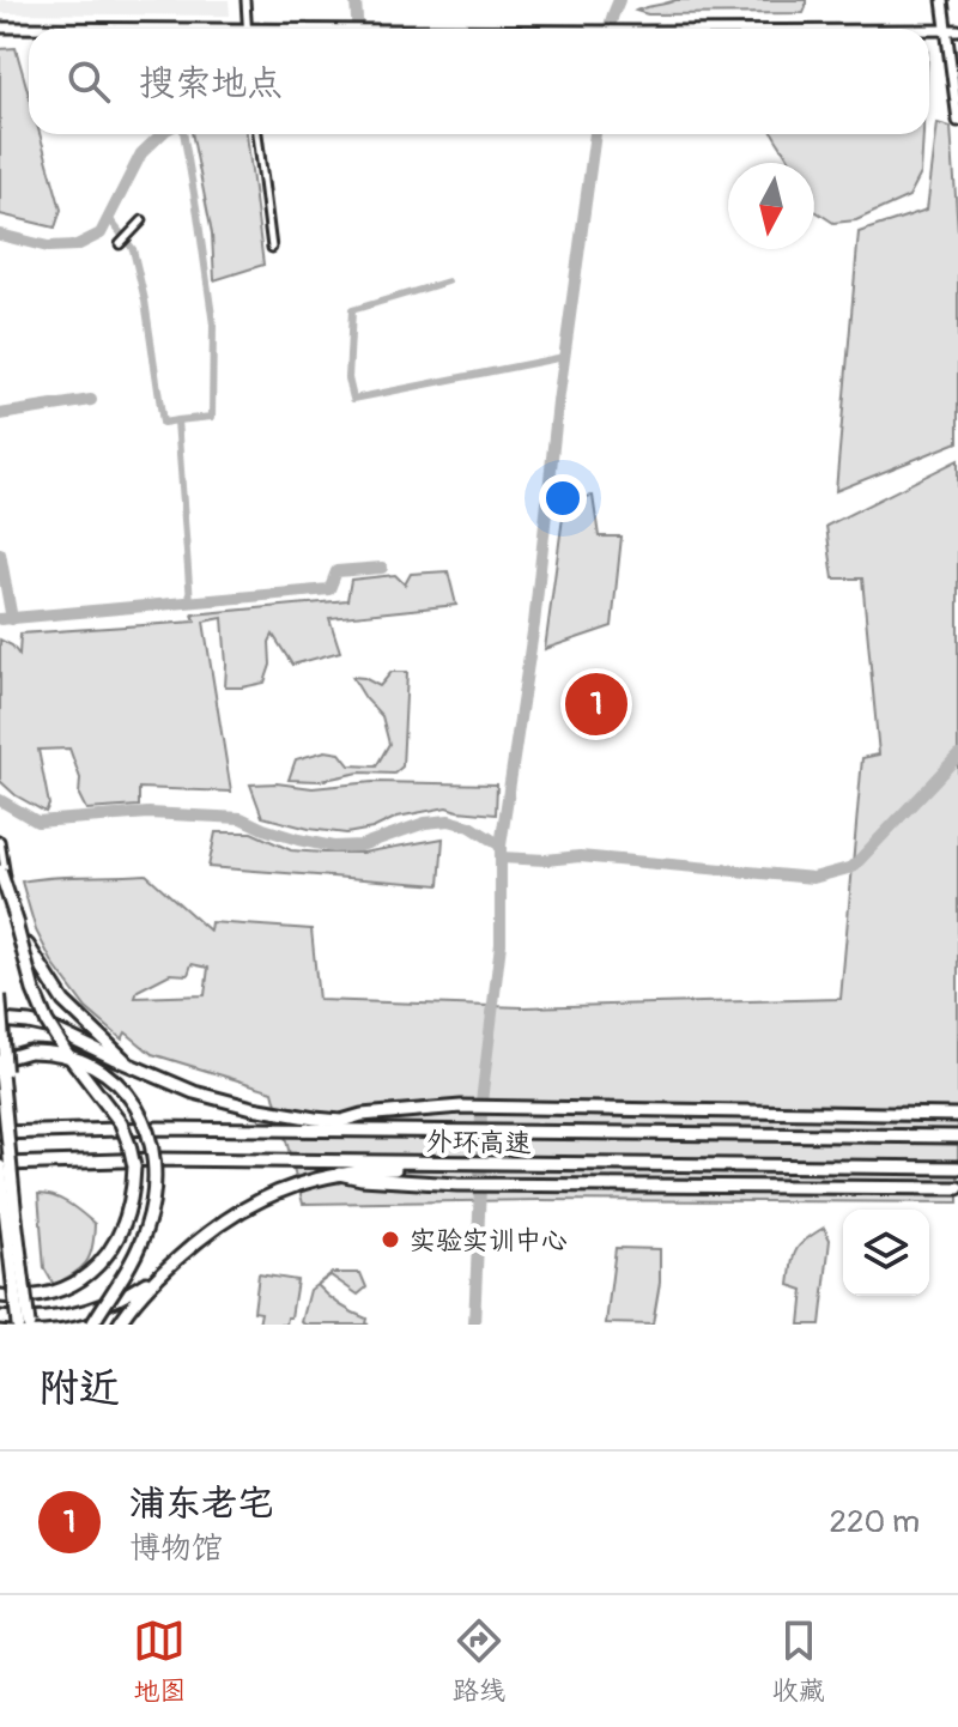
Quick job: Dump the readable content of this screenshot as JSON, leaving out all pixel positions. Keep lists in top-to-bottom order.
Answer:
{
  "streets": {
    "highway": ["外环高速"]
  },
  "places": ["实验实训中心"],
  "north": "bottom",
  "page": {
    "search": "搜索地点",
    "pins": "1",
    "heading": "附近",
    "list": [
      {
        "mark": "1",
        "name": "浦东老宅",
        "note": "博物馆",
        "value": "220 m"
      }
    ],
    "nav": ["地图", "路线", "收藏"]
  }
}
